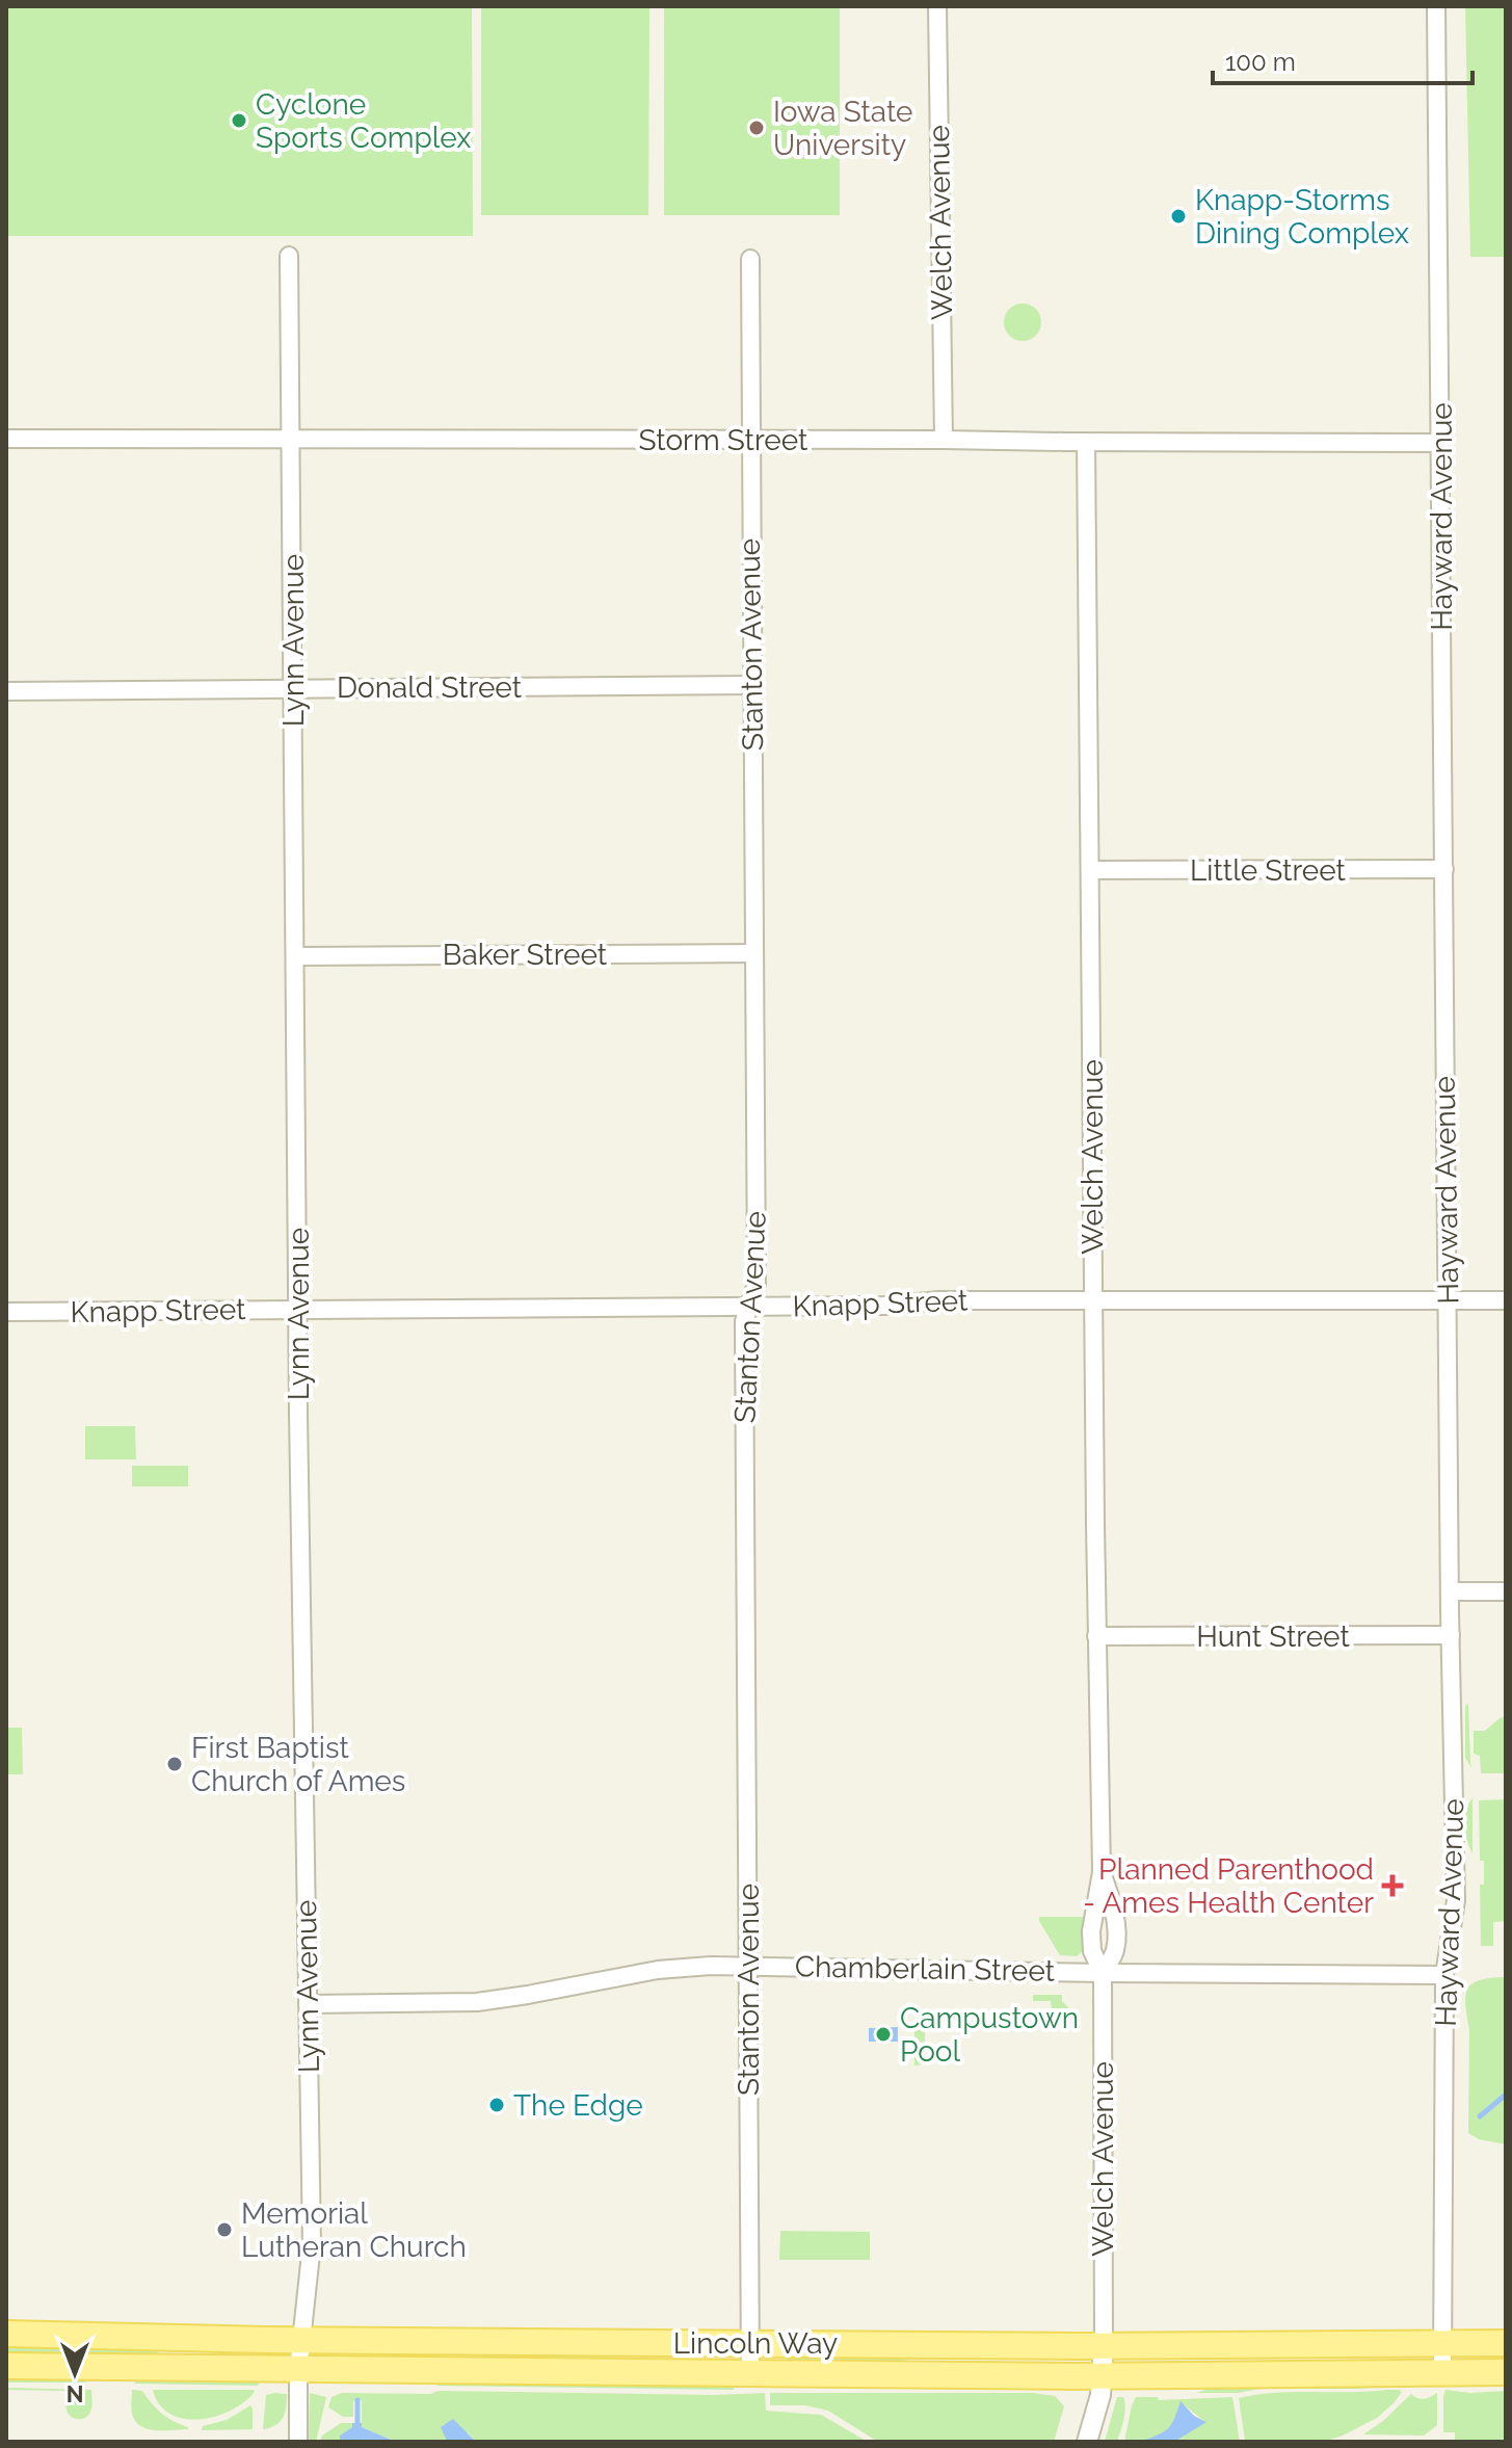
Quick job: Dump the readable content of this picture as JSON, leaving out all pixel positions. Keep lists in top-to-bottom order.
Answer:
{
  "streets": {
    "main road": ["Lincoln Way"],
    "street": [
      "Welch Avenue",
      "Storm Street",
      "Hayward Avenue",
      "Lynn Avenue",
      "Stanton Avenue",
      "Donald Street",
      "Little Street",
      "Baker Street",
      "Knapp Street",
      "Hunt Street",
      "Chamberlain Street"
    ]
  },
  "crossings": [
    ["Welch Avenue", "Storm Street"],
    ["Welch Avenue", "Little Street"],
    ["Welch Avenue", "Knapp Street"],
    ["Welch Avenue", "Hunt Street"],
    ["Welch Avenue", "Chamberlain Street"],
    ["Welch Avenue", "Lincoln Way"],
    ["Storm Street", "Hayward Avenue"],
    ["Storm Street", "Lynn Avenue"],
    ["Storm Street", "Stanton Avenue"],
    ["Hayward Avenue", "Little Street"],
    ["Hayward Avenue", "Knapp Street"],
    ["Hayward Avenue", "Hunt Street"],
    ["Hayward Avenue", "Chamberlain Street"],
    ["Hayward Avenue", "Lincoln Way"],
    ["Lynn Avenue", "Donald Street"],
    ["Lynn Avenue", "Baker Street"],
    ["Lynn Avenue", "Knapp Street"],
    ["Lynn Avenue", "Chamberlain Street"],
    ["Lynn Avenue", "Lincoln Way"],
    ["Stanton Avenue", "Donald Street"],
    ["Stanton Avenue", "Baker Street"],
    ["Stanton Avenue", "Knapp Street"],
    ["Stanton Avenue", "Chamberlain Street"],
    ["Stanton Avenue", "Lincoln Way"]
  ],
  "places": {
    "other": [
      "Cyclone Sports Complex",
      "Iowa State University",
      "Knapp-Storms Dining Complex",
      "First Baptist Church of Ames",
      "Campustown Pool",
      "The Edge",
      "Memorial Lutheran Church"
    ],
    "health": ["Planned Parenthood - Ames Health Center"]
  },
  "scale_bar": "100 m",
  "north": "bottom"
}
